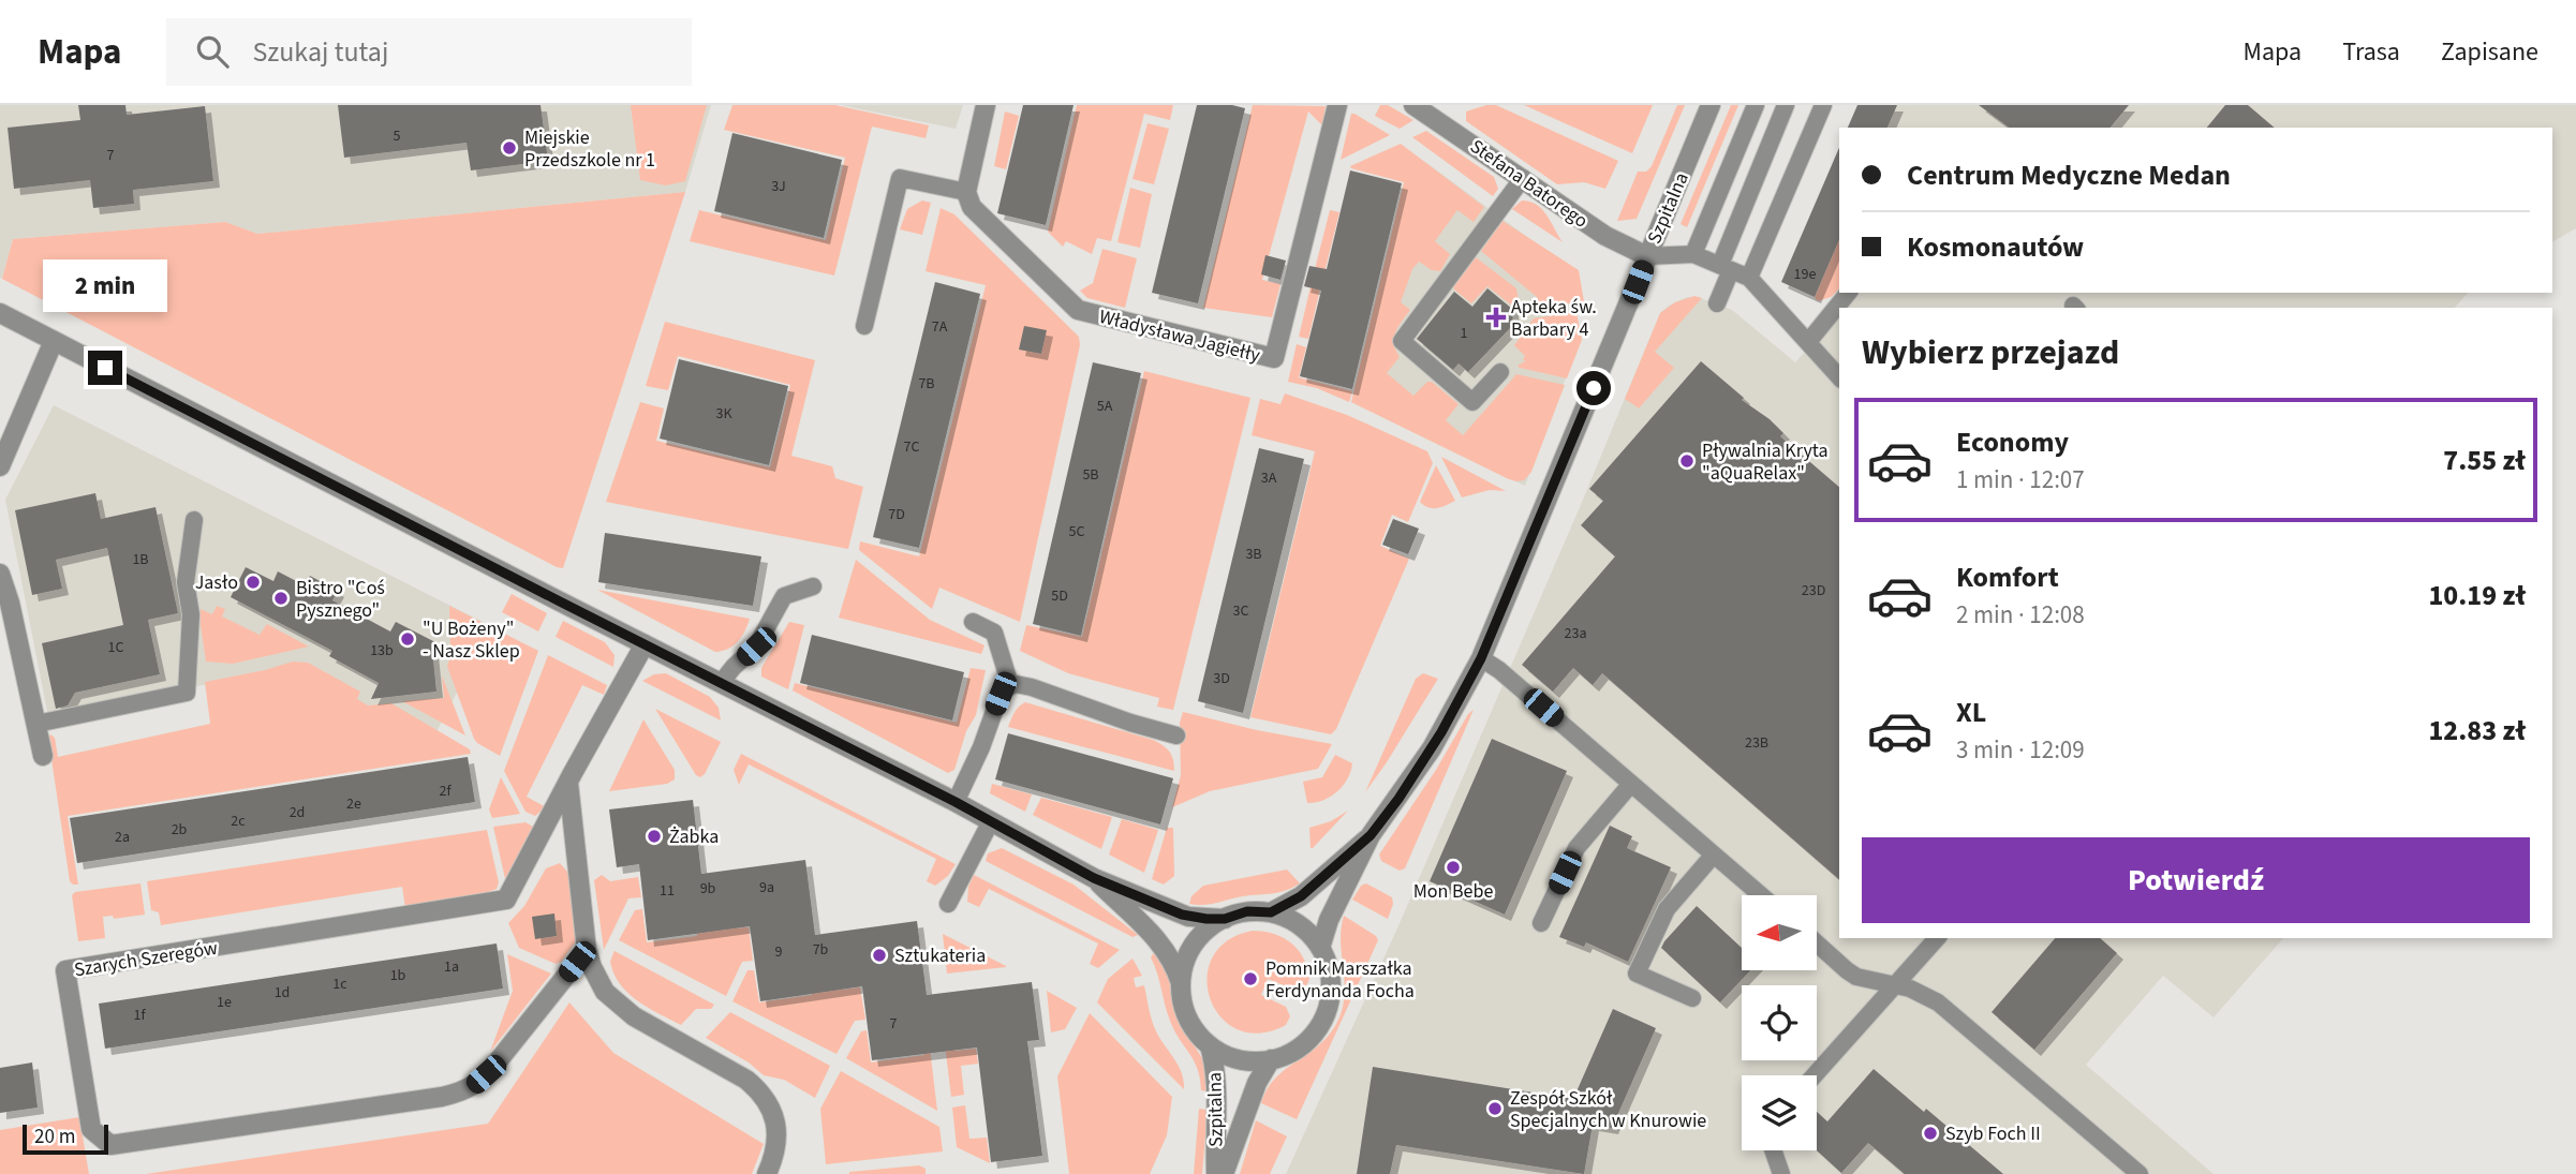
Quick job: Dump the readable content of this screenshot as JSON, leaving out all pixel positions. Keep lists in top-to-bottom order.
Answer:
{
  "streets": {
    "street": [
      "Stefana Batorego",
      "Szpitalna",
      "Władysława Jagiełły",
      "Szarych Szeregów"
    ]
  },
  "crossings": [
    ["Stefana Batorego", "Szpitalna"]
  ],
  "places": {
    "other": [
      "Miejskie Przedszkole nr 1",
      "Pływalnia Kryta \"aQuaRelax\"",
      "Jasło",
      "Bistro \"Coś Pysznego\"",
      "\"U Bożeny\" - Nasz Sklep",
      "Żabka",
      "Mon Bebe",
      "Sztukateria",
      "Pomnik Marszałka Ferdynanda Focha",
      "Zespół Szkół Specjalnych w Knurowie",
      "Szyb Foch II"
    ],
    "health": ["Apteka św. Barbary 4"]
  },
  "house_numbers": [
    "5",
    "7",
    "3J",
    "19e",
    "7A",
    "1",
    "7B",
    "5A",
    "3K",
    "7C",
    "5B",
    "3A",
    "7D",
    "5C",
    "3B",
    "1B",
    "23D",
    "5D",
    "3C",
    "23a",
    "1C",
    "13b",
    "3D",
    "23B",
    "2f",
    "2e",
    "2d",
    "2c",
    "2b",
    "2a",
    "9a",
    "9b",
    "11",
    "7b",
    "9",
    "1a",
    "1b",
    "1c",
    "1d",
    "1e",
    "1f",
    "7"
  ],
  "scale_bar": "20 m",
  "north": "left",
  "page": {
    "header": "Mapa",
    "search": "Szukaj tutaj",
    "nav": ["Mapa", "Trasa", "Zapisane"],
    "banner": ["Centrum Medyczne Medan", "Kosmonautów"],
    "bubble": "2 min",
    "heading": "Wybierz przejazd",
    "list": [
      {
        "name": "Economy",
        "note": "1 min · 12:07",
        "value": "7.55 zł"
      },
      {
        "name": "Komfort",
        "note": "2 min · 12:08",
        "value": "10.19 zł"
      },
      {
        "name": "XL",
        "note": "3 min · 12:09",
        "value": "12.83 zł"
      }
    ],
    "buttons": "Potwierdź",
    "scale": "20 m"
  }
}
